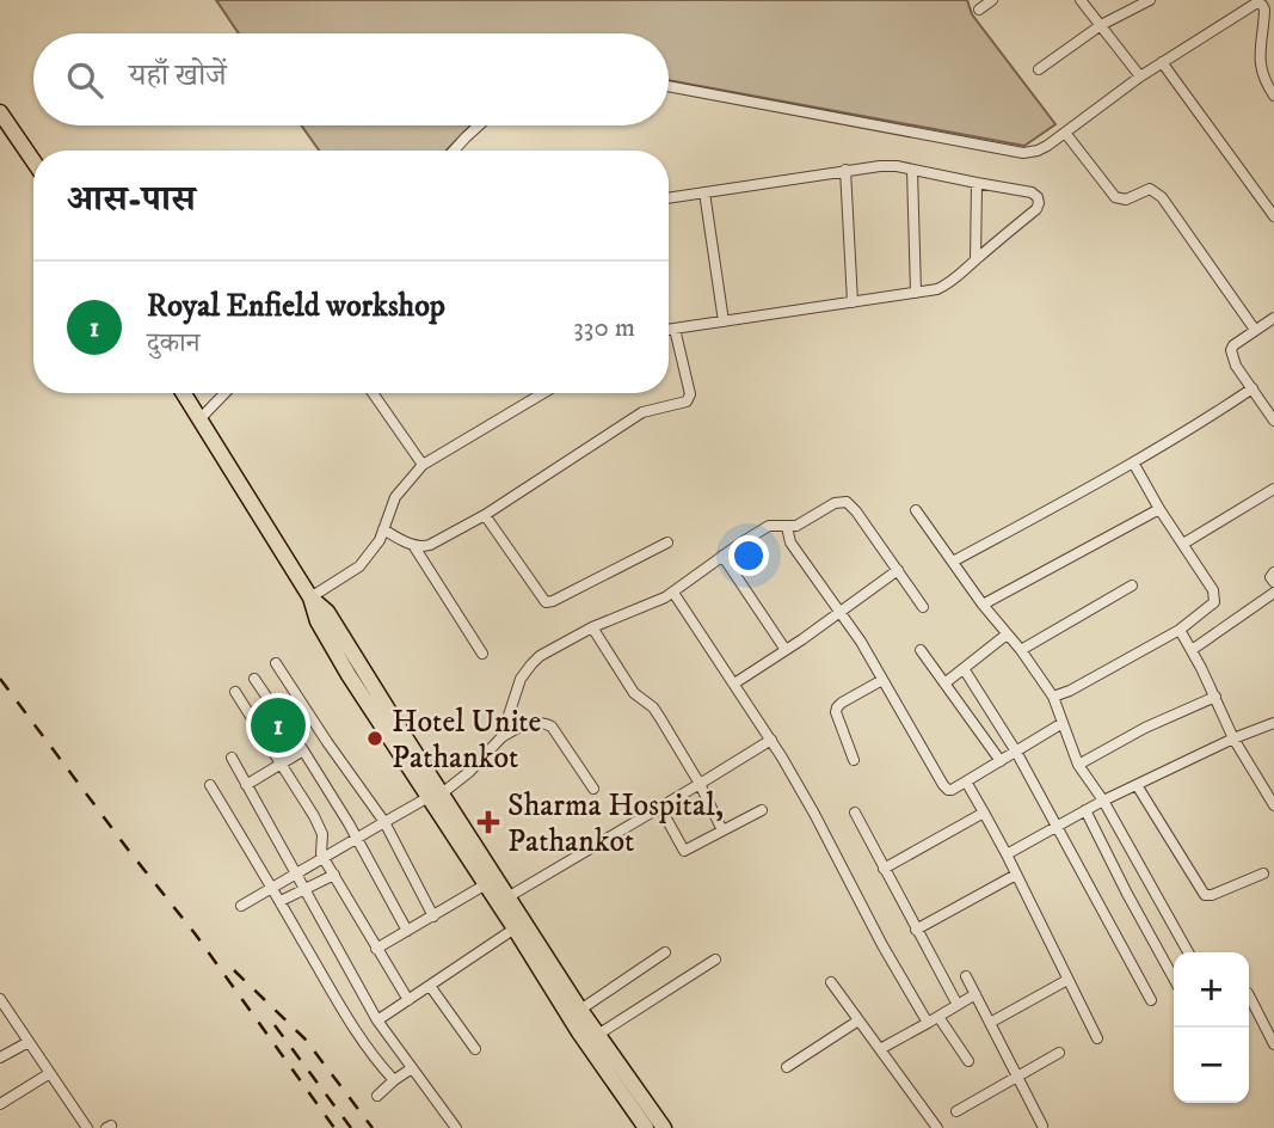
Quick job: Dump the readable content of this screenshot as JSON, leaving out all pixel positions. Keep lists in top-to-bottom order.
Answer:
{
  "places": {
    "other": ["Hotel Unite Pathankot"],
    "health": ["Sharma Hospital, Pathankot"]
  },
  "page": {
    "search": "यहाँ खोजें",
    "heading": "आस-पास",
    "list": [
      {
        "mark": "1",
        "name": "Royal Enfield workshop",
        "note": "दुकान",
        "value": "330 m"
      }
    ],
    "pins": "1",
    "map_buttons": ["+", "−"]
  }
}
